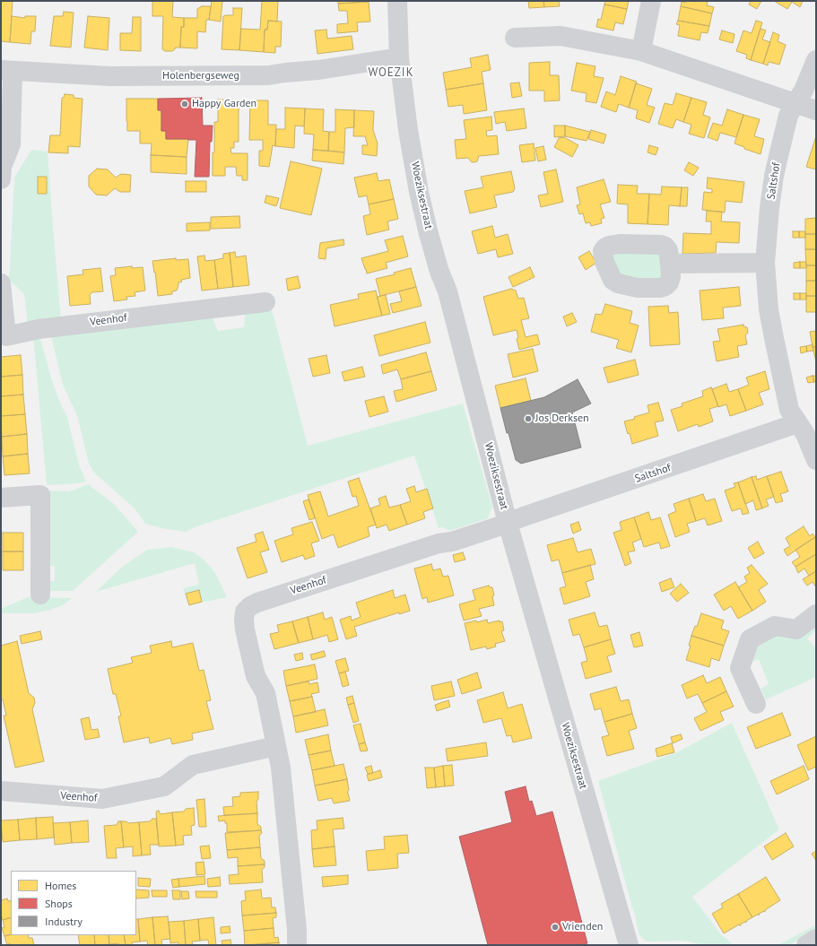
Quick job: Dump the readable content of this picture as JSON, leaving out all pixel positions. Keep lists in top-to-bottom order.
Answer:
{
  "streets": {
    "street": [
      "Holenbergseweg",
      "Saltshof",
      "Woeziksestraat",
      "Veenhof"
    ]
  },
  "crossings": [
    ["Holenbergseweg", "Woeziksestraat"],
    ["Saltshof", "Woeziksestraat"],
    ["Saltshof", "Veenhof"],
    ["Woeziksestraat", "Veenhof"]
  ],
  "districts": ["WOEZIK"],
  "places": ["Happy Garden", "Jos Derksen", "Vrienden"],
  "legend": ["Homes", "Shops", "Industry"]
}
